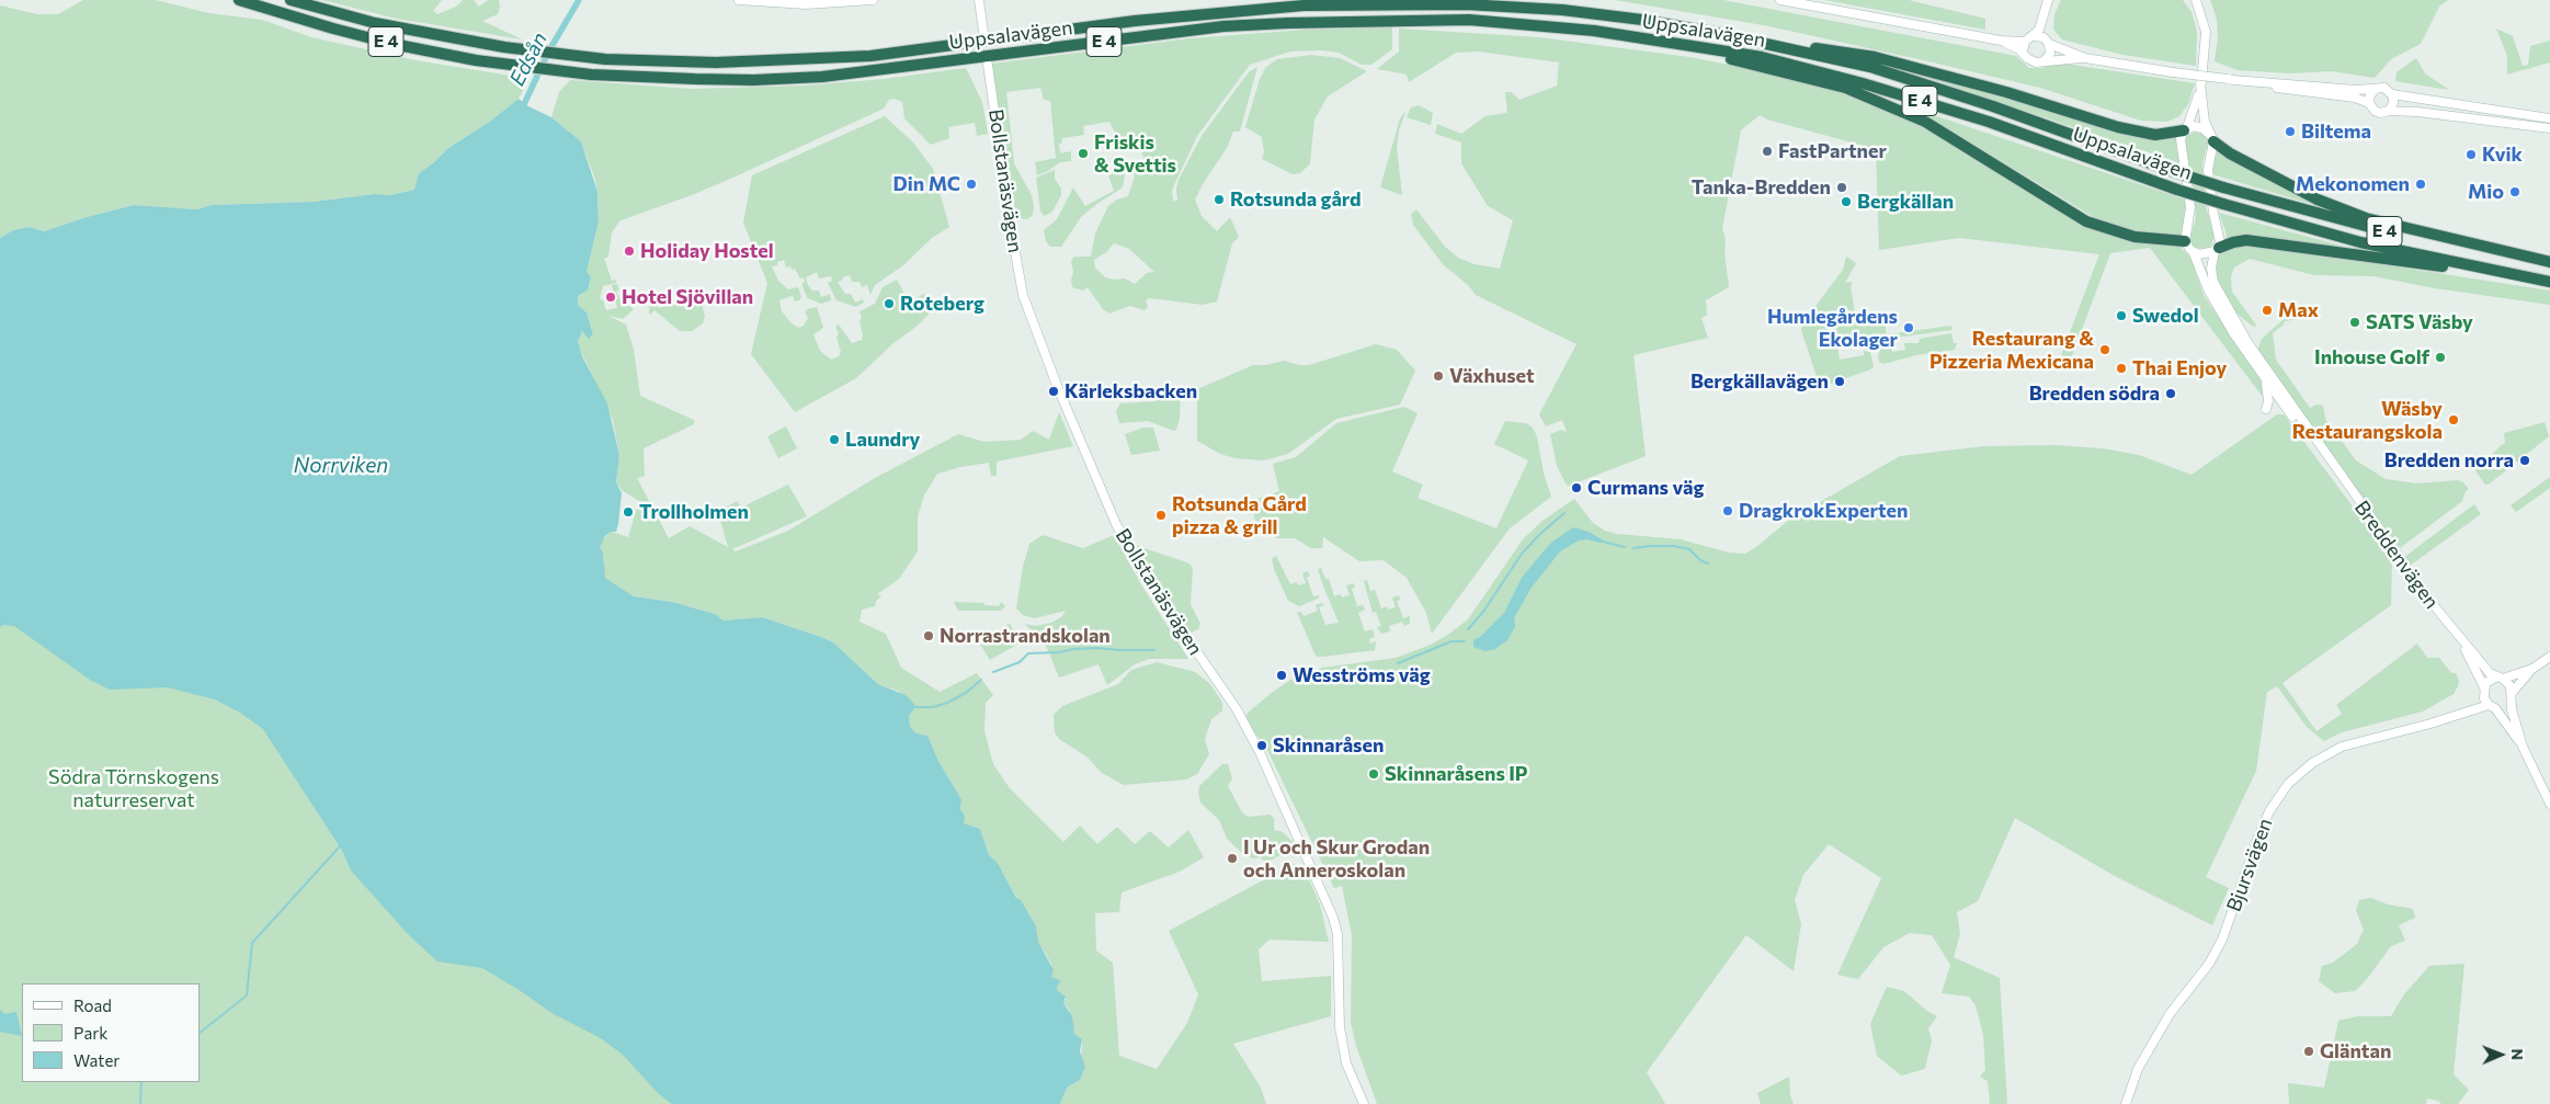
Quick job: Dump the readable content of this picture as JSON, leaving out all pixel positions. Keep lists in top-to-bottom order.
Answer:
{
  "streets": {
    "highway": ["Uppsalavägen", "E 4"],
    "street": ["Bollstanäsvägen", "Breddenvägen", "Bjursvägen"]
  },
  "crossings": [
    ["Breddenvägen", "Bjursvägen"]
  ],
  "water": ["Edsån", "Norrviken"],
  "parks": ["Södra Törnskogens naturreservat"],
  "places": [
    "Biltema",
    "FastPartner",
    "Friskis & Svettis",
    "Kvik",
    "Din MC",
    "Mekonomen",
    "Tanka-Bredden",
    "Mio",
    "Rotsunda gård",
    "Bergkällan",
    "Holiday Hostel",
    "Hotel Sjövillan",
    "Roteberg",
    "Max",
    "Swedol",
    "SATS Väsby",
    "Humlegårdens Ekolager",
    "Restaurang & Pizzeria Mexicana",
    "Inhouse Golf",
    "Thai Enjoy",
    "Växhuset",
    "Bergkällavägen",
    "Kärleksbacken",
    "Bredden södra",
    "Wäsby Restaurangskola",
    "Laundry",
    "Bredden norra",
    "Curmans väg",
    "DragkrokExperten",
    "Trollholmen",
    "Rotsunda Gård pizza & grill",
    "Norrastrandskolan",
    "Wesströms väg",
    "Skinnaråsen",
    "Skinnaråsens IP",
    "I Ur och Skur Grodan och Anneroskolan",
    "Gläntan"
  ],
  "legend": ["Road", "Park", "Water"],
  "north": "right"
}
